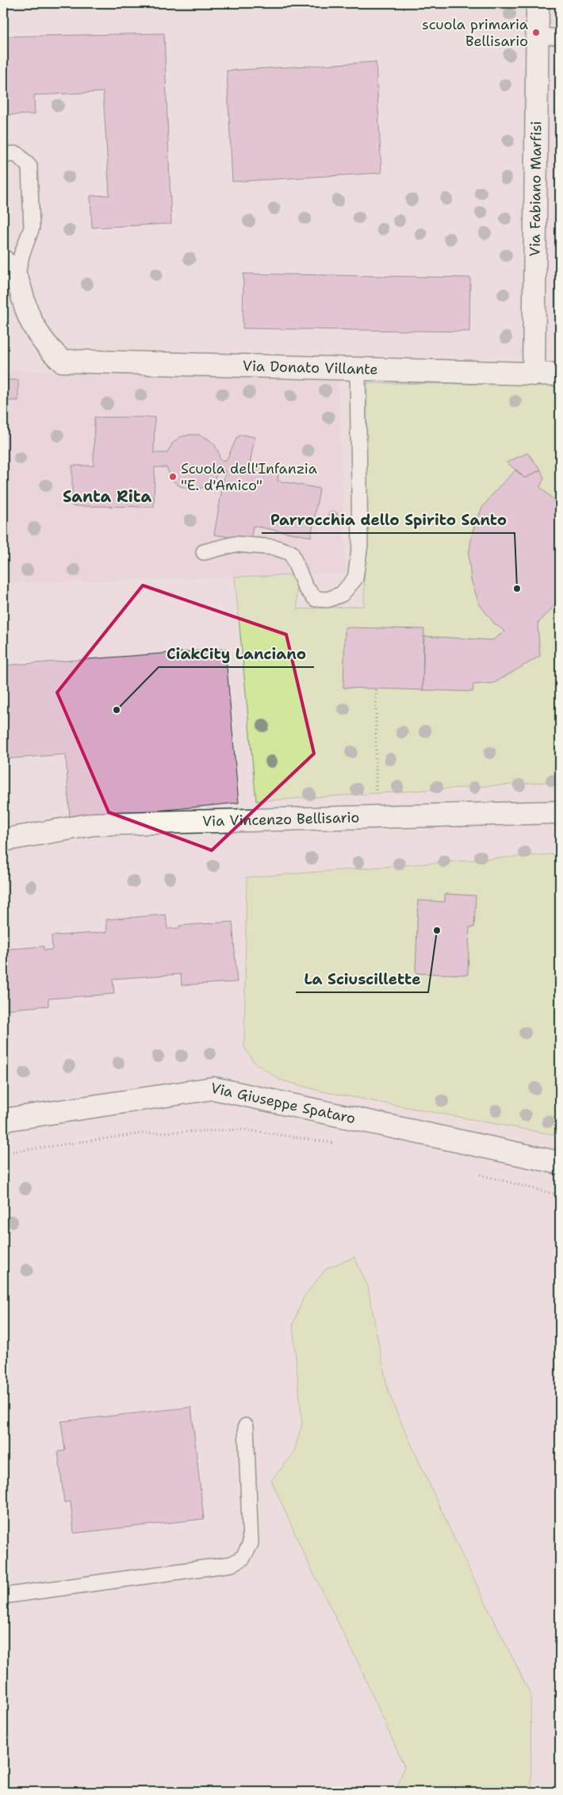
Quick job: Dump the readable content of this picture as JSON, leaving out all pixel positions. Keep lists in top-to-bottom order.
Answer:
{
  "streets": {
    "street": [
      "Via Fabiano Marfisi",
      "Via Donato Villante",
      "Via Vincenzo Bellisario",
      "Via Giuseppe Spataro"
    ]
  },
  "crossings": [
    ["Via Fabiano Marfisi", "Via Donato Villante"]
  ],
  "districts": ["Santa Rita"],
  "places": [
    "scuola primaria Bellisario",
    "Scuola dell'Infanzia \"E. d'Amico\"",
    "Parrocchia dello Spirito Santo",
    "CiakCity Lanciano",
    "La Sciuscillette"
  ]
}
